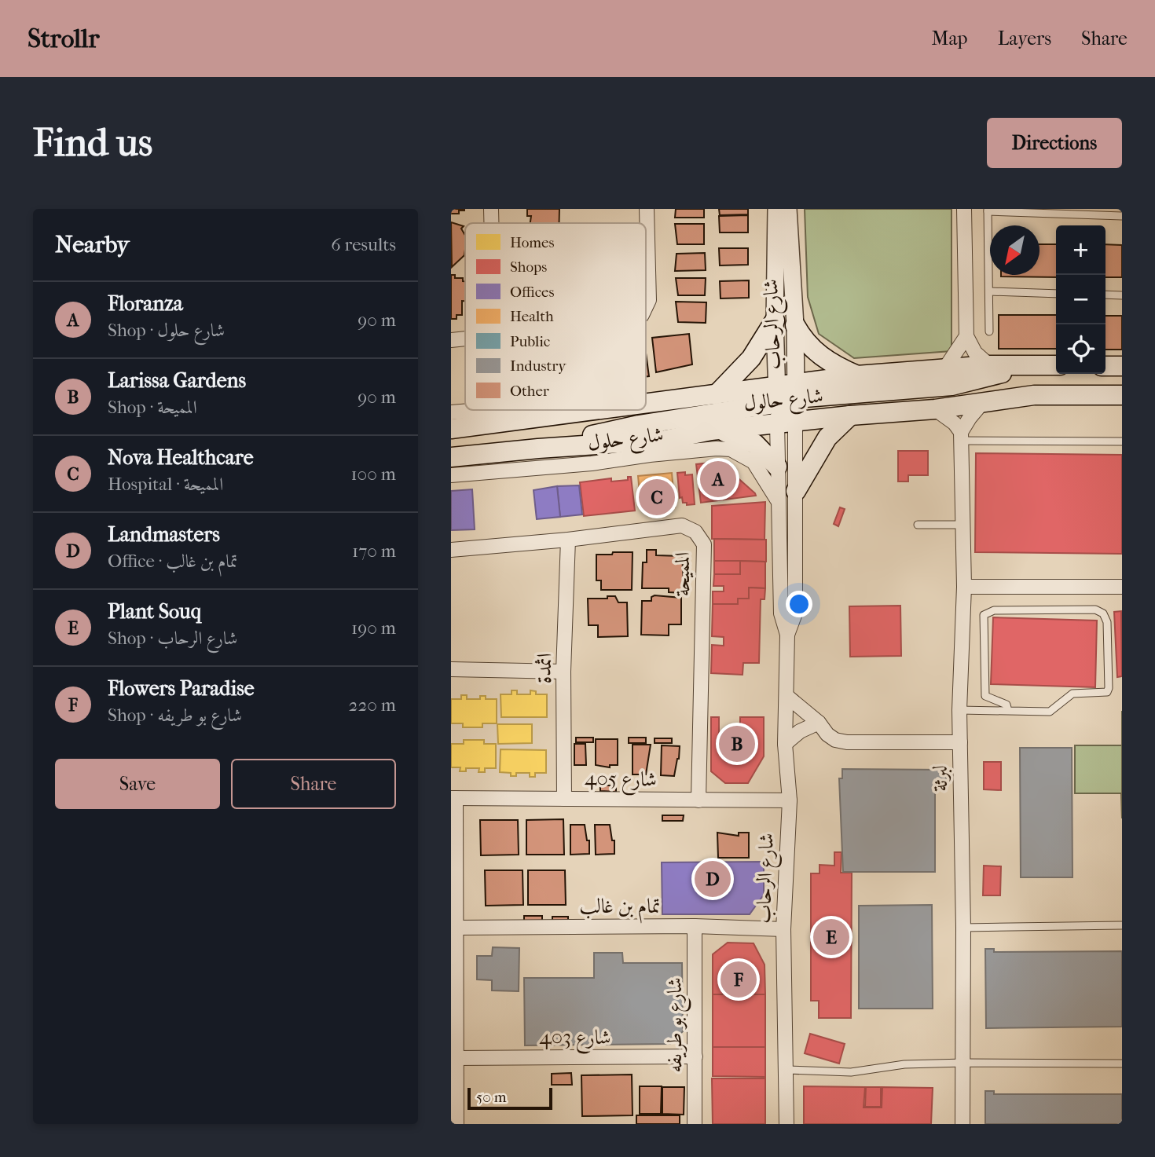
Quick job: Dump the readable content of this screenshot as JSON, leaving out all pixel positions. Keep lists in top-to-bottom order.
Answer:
{
  "streets": {
    "main road": ["شارع حالول"],
    "street": [
      "شارع الرحاب",
      "شارع حلول",
      "المميحة",
      "اثمدة",
      "شارع 405",
      "لبرثة",
      "تمام بن غالب",
      "شارع بو طريفه",
      "شارع 403"
    ]
  },
  "crossings": [
    ["شارع الرحاب", "شارع حالول"],
    ["شارع الرحاب", "شارع حلول"],
    ["شارع الرحاب", "شارع 405"],
    ["شارع الرحاب", "تمام بن غالب"],
    ["شارع حالول", "شارع حلول"],
    ["المميحة", "اثمدة"],
    ["المميحة", "شارع 405"],
    ["اثمدة", "شارع 405"],
    ["تمام بن غالب", "شارع بو طريفه"],
    ["شارع بو طريفه", "شارع 403"]
  ],
  "legend": [
    "Homes",
    "Shops",
    "Offices",
    "Health",
    "Public",
    "Industry",
    "Other"
  ],
  "scale_bar": "50 m",
  "north": "bottom left",
  "page": {
    "header": "Strollr",
    "nav": ["Map", "Layers", "Share"],
    "buttons": [
      "Directions",
      ["Save", "Share"]
    ],
    "title": "Find us",
    "heading": ["Nearby", "6 results"],
    "map_buttons": ["+", "−"],
    "list": [
      {
        "mark": "A",
        "name": "Floranza",
        "note": "Shop · شارع حلول",
        "value": "90 m"
      },
      {
        "mark": "B",
        "name": "Larissa Gardens",
        "note": "Shop · المميحة",
        "value": "90 m"
      },
      {
        "mark": "C",
        "name": "Nova Healthcare",
        "note": "Hospital · المميحة",
        "value": "100 m"
      },
      {
        "mark": "D",
        "name": "Landmasters",
        "note": "Office · تمام بن غالب",
        "value": "170 m"
      },
      {
        "mark": "E",
        "name": "Plant Souq",
        "note": "Shop · شارع الرحاب",
        "value": "190 m"
      },
      {
        "mark": "F",
        "name": "Flowers Paradise",
        "note": "Shop · شارع بو طريفه",
        "value": "220 m"
      }
    ],
    "pins": [
      "A",
      "C",
      "B",
      "D",
      "E",
      "F"
    ],
    "scale": "50 m"
  }
}
